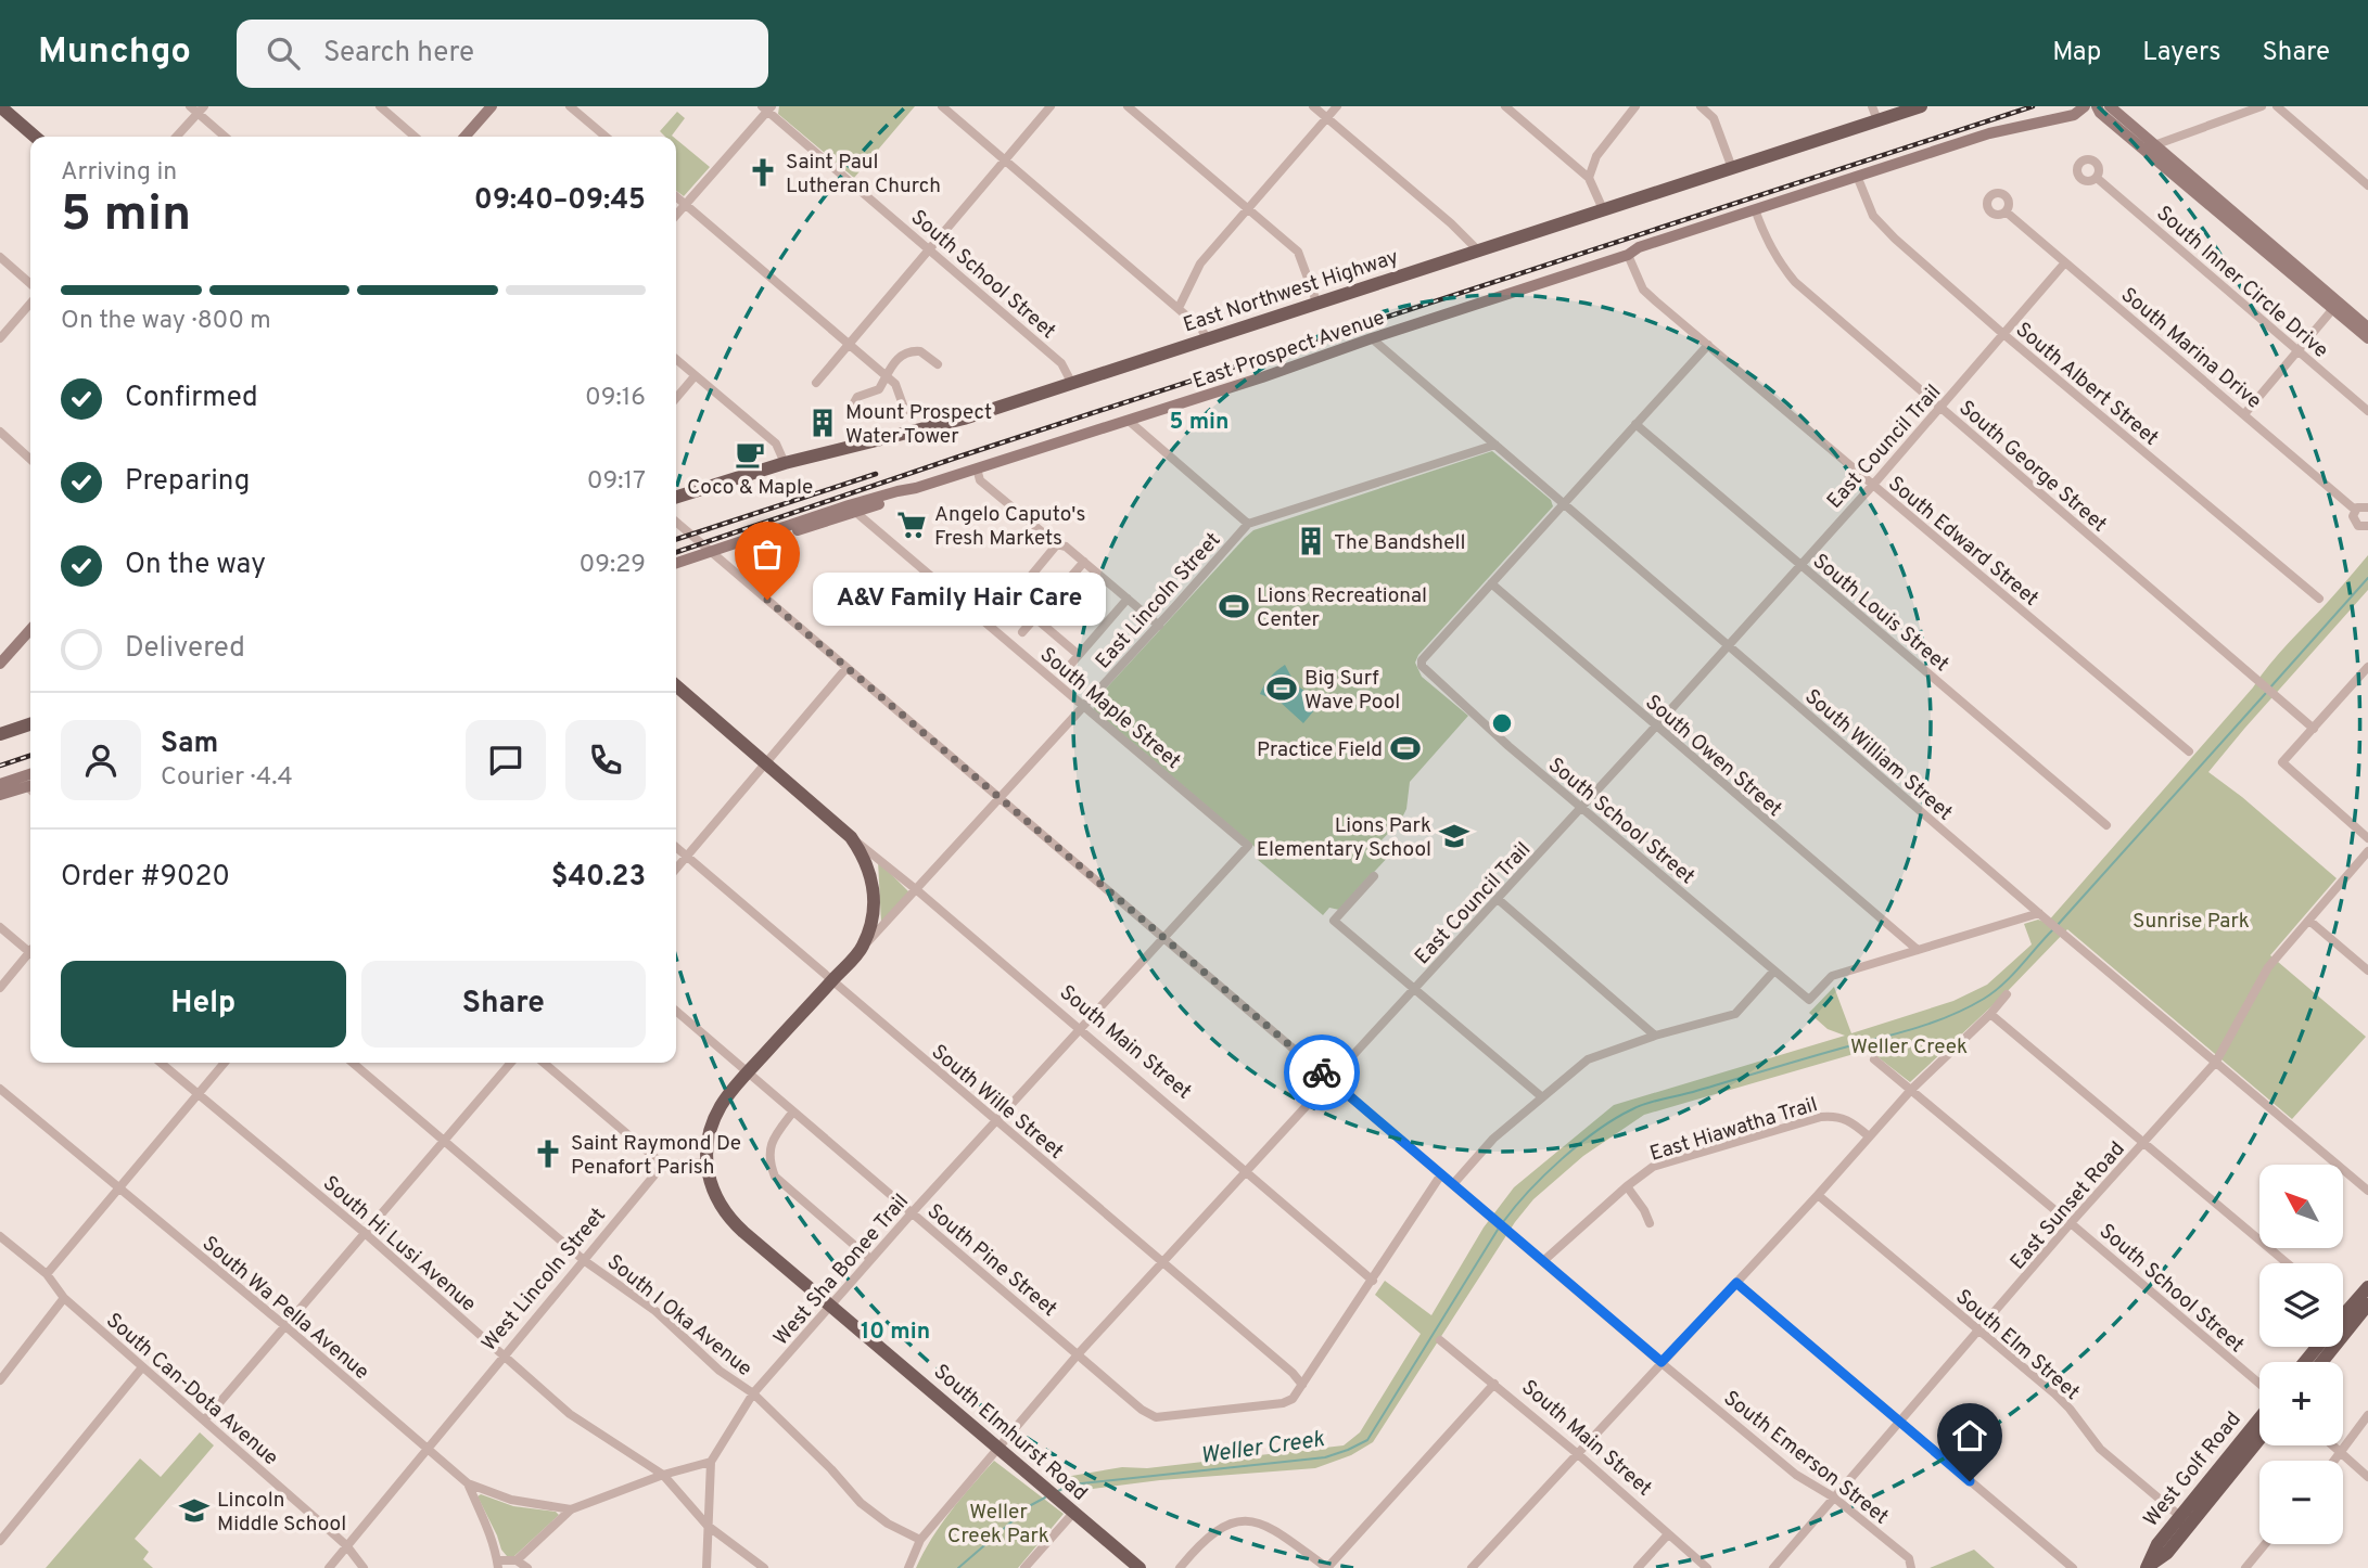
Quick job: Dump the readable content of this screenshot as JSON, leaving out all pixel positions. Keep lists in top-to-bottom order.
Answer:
{
  "streets": {
    "main road": [
      "East Northwest Highway",
      "South Main Street",
      "South Elmhurst Road",
      "West Golf Road"
    ],
    "street": [
      "South School Street",
      "South Inner Circle Drive",
      "South Marina Drive",
      "East Prospect Avenue",
      "South Albert Street",
      "East Council Trail",
      "South George Street",
      "South Edward Street",
      "East Lincoln Street",
      "South Louis Street",
      "South Maple Street",
      "South William Street",
      "South Owen Street",
      "South Wille Street",
      "East Hiawatha Trail",
      "East Sunset Road",
      "South Hi Lusi Avenue",
      "South Pine Street",
      "West Sha Bonee Trail",
      "West Lincoln Street",
      "South Wa Pella Avenue",
      "South I Oka Avenue",
      "South Elm Street",
      "South Can-Dota Avenue",
      "South Emerson Street"
    ]
  },
  "crossings": [
    ["South School Street", "East Northwest Highway"],
    ["South School Street", "East Council Trail"],
    ["South School Street", "South Owen Street"],
    ["South School Street", "East Sunset Road"],
    ["South Marina Drive", "East Council Trail"],
    ["East Prospect Avenue", "South Albert Street"],
    ["East Prospect Avenue", "South George Street"],
    ["East Prospect Avenue", "South Edward Street"],
    ["East Prospect Avenue", "South Maple Street"],
    ["East Prospect Avenue", "South William Street"],
    ["East Prospect Avenue", "South Emerson Street"],
    ["South Albert Street", "East Council Trail"],
    ["East Council Trail", "South George Street"],
    ["East Council Trail", "South Edward Street"],
    ["East Council Trail", "South Louis Street"],
    ["East Council Trail", "South William Street"],
    ["East Council Trail", "South Owen Street"],
    ["East Council Trail", "South Main Street"],
    ["East Council Trail", "South Wille Street"],
    ["East Council Trail", "South Pine Street"],
    ["East Council Trail", "South I Oka Avenue"],
    ["East Council Trail", "South Elmhurst Road"],
    ["East Council Trail", "South Emerson Street"],
    ["East Lincoln Street", "South Maple Street"],
    ["East Lincoln Street", "South William Street"],
    ["East Lincoln Street", "South Main Street"],
    ["East Lincoln Street", "South Emerson Street"],
    ["South Maple Street", "West Sha Bonee Trail"],
    ["South William Street", "East Sunset Road"],
    ["South Main Street", "West Sha Bonee Trail"],
    ["South Wille Street", "South Pine Street"],
    ["South Wille Street", "West Sha Bonee Trail"],
    ["East Hiawatha Trail", "South Emerson Street"],
    ["East Sunset Road", "South Elm Street"],
    ["East Sunset Road", "South Emerson Street"],
    ["South Hi Lusi Avenue", "West Sha Bonee Trail"],
    ["South Hi Lusi Avenue", "West Lincoln Street"],
    ["South Pine Street", "West Sha Bonee Trail"],
    ["West Sha Bonee Trail", "South I Oka Avenue"],
    ["West Sha Bonee Trail", "South Elmhurst Road"],
    ["West Sha Bonee Trail", "South Emerson Street"],
    ["West Lincoln Street", "South Wa Pella Avenue"],
    ["West Lincoln Street", "South I Oka Avenue"],
    ["West Lincoln Street", "South Can-Dota Avenue"],
    ["South Elm Street", "West Golf Road"]
  ],
  "water": ["Weller Creek"],
  "parks": ["Sunrise Park", "Weller Creek", "Weller Creek Park"],
  "places": {
    "church": ["Saint Paul Lutheran Church", "Saint Raymond De Penafort Parish"],
    "building": ["Mount Prospect Water Tower", "The Bandshell"],
    "cafe": ["Coco & Maple"],
    "supermarket": ["Angelo Caputo's Fresh Markets"],
    "other": ["A&V Family Hair Care"],
    "sports": ["Lions Recreational Center", "Big Surf Wave Pool", "Practice Field"],
    "school or university": ["Lions Park Elementary School", "Lincoln Middle School"]
  },
  "north": "top left",
  "page": {
    "header": "Munchgo",
    "search": "Search here",
    "nav": ["Map", "Layers", "Share"],
    "heading": ["5 min", "Arriving in", "09:40–09:45"],
    "panel": [
      "Sam",
      "Courier · 4.4",
      "Order #9020",
      "$40.23"
    ],
    "bar": "On the way · 800 m",
    "list": [
      ["Confirmed", "09:16"],
      ["Preparing", "09:17"],
      ["On the way", "09:29"],
      "Delivered"
    ],
    "bubble": "A&V Family Hair Care",
    "buttons": ["Help", "Share"],
    "map_buttons": ["+", "−"]
  },
  "rings": ["5 min", "10 min"]
}
